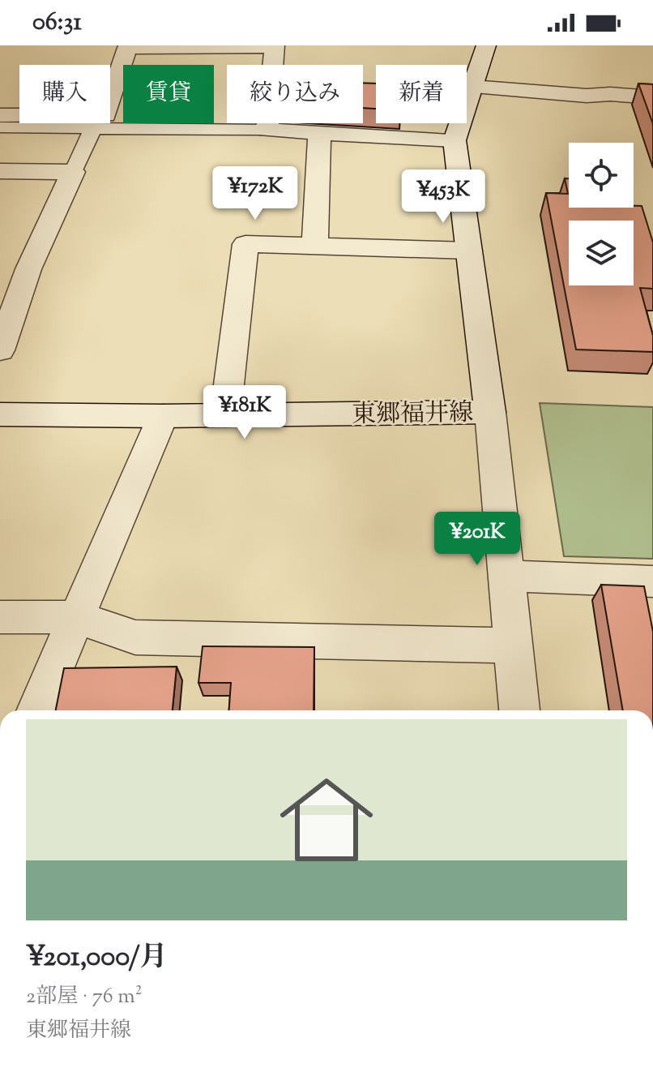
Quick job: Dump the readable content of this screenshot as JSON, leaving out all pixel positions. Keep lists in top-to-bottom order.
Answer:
{
  "streets": {
    "street": ["東郷福井線"]
  },
  "page": {
    "status": "06:31",
    "chip": [
      "購入",
      "賃貸",
      "絞り込み",
      "新着"
    ],
    "price": [
      "¥172K",
      "¥453K",
      "¥181K",
      "¥201K"
    ],
    "list": [
      {
        "name": "¥201,000/月",
        "note": "2部屋 · 76 m² · 東郷福井線"
      }
    ]
  }
}
